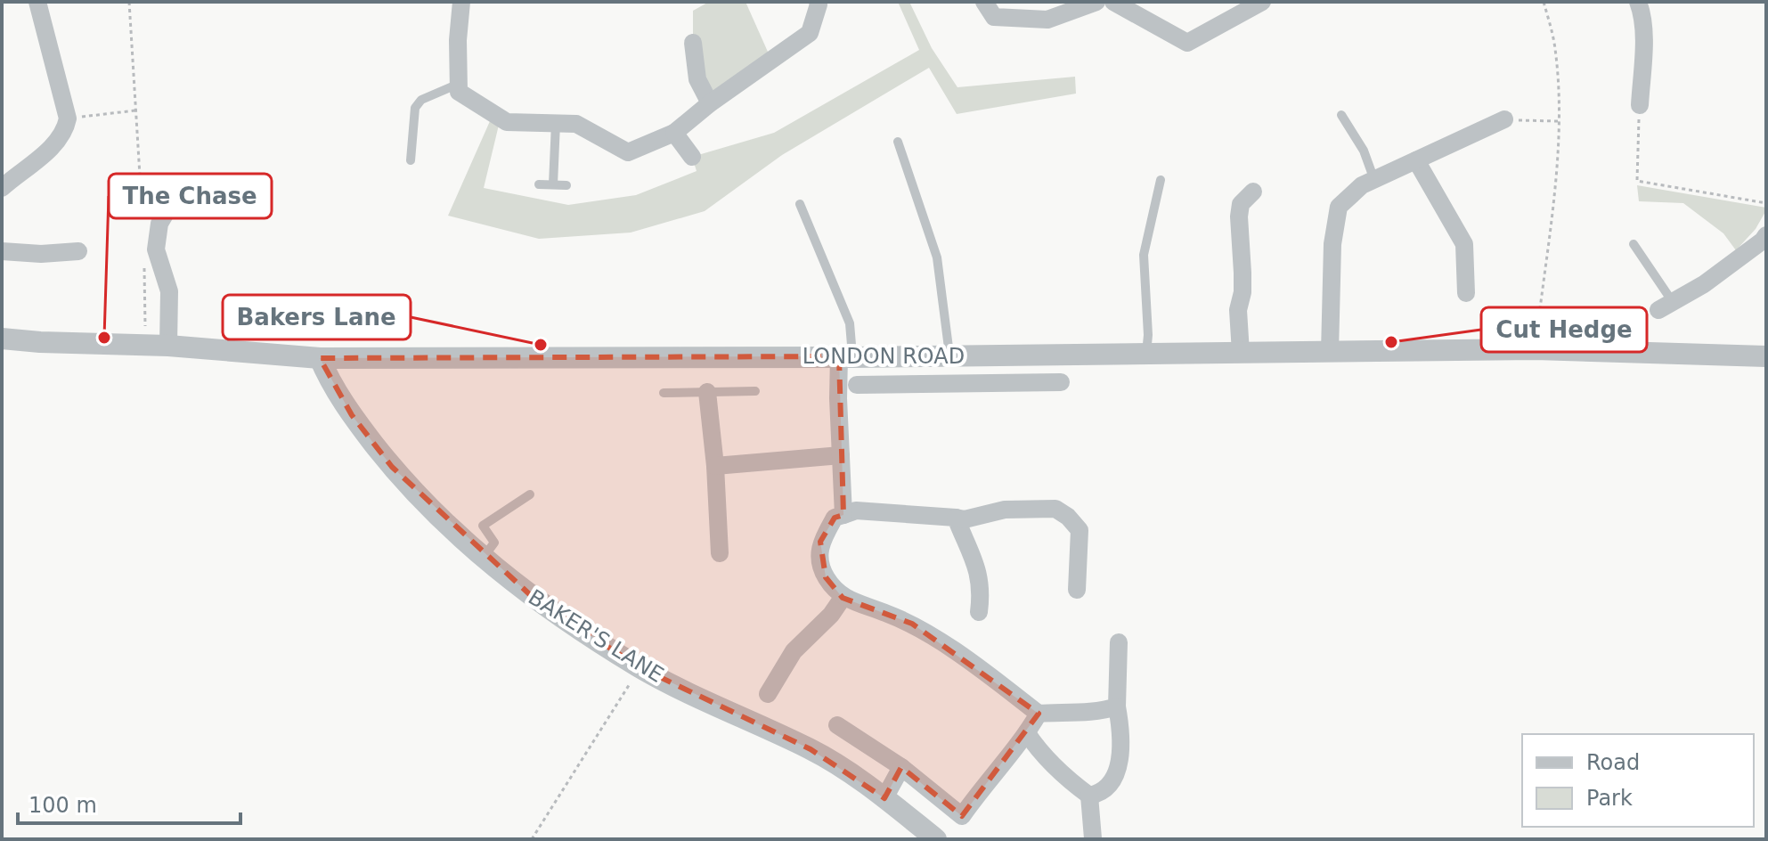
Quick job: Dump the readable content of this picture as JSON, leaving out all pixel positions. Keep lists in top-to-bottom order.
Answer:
{
  "streets": {
    "street": ["LONDON ROAD", "BAKER'S LANE"]
  },
  "crossings": [
    ["LONDON ROAD", "BAKER'S LANE"]
  ],
  "places": ["The Chase", "Cut Hedge", "Bakers Lane"],
  "legend": ["Road", "Park"],
  "scale_bar": "100 m"
}
